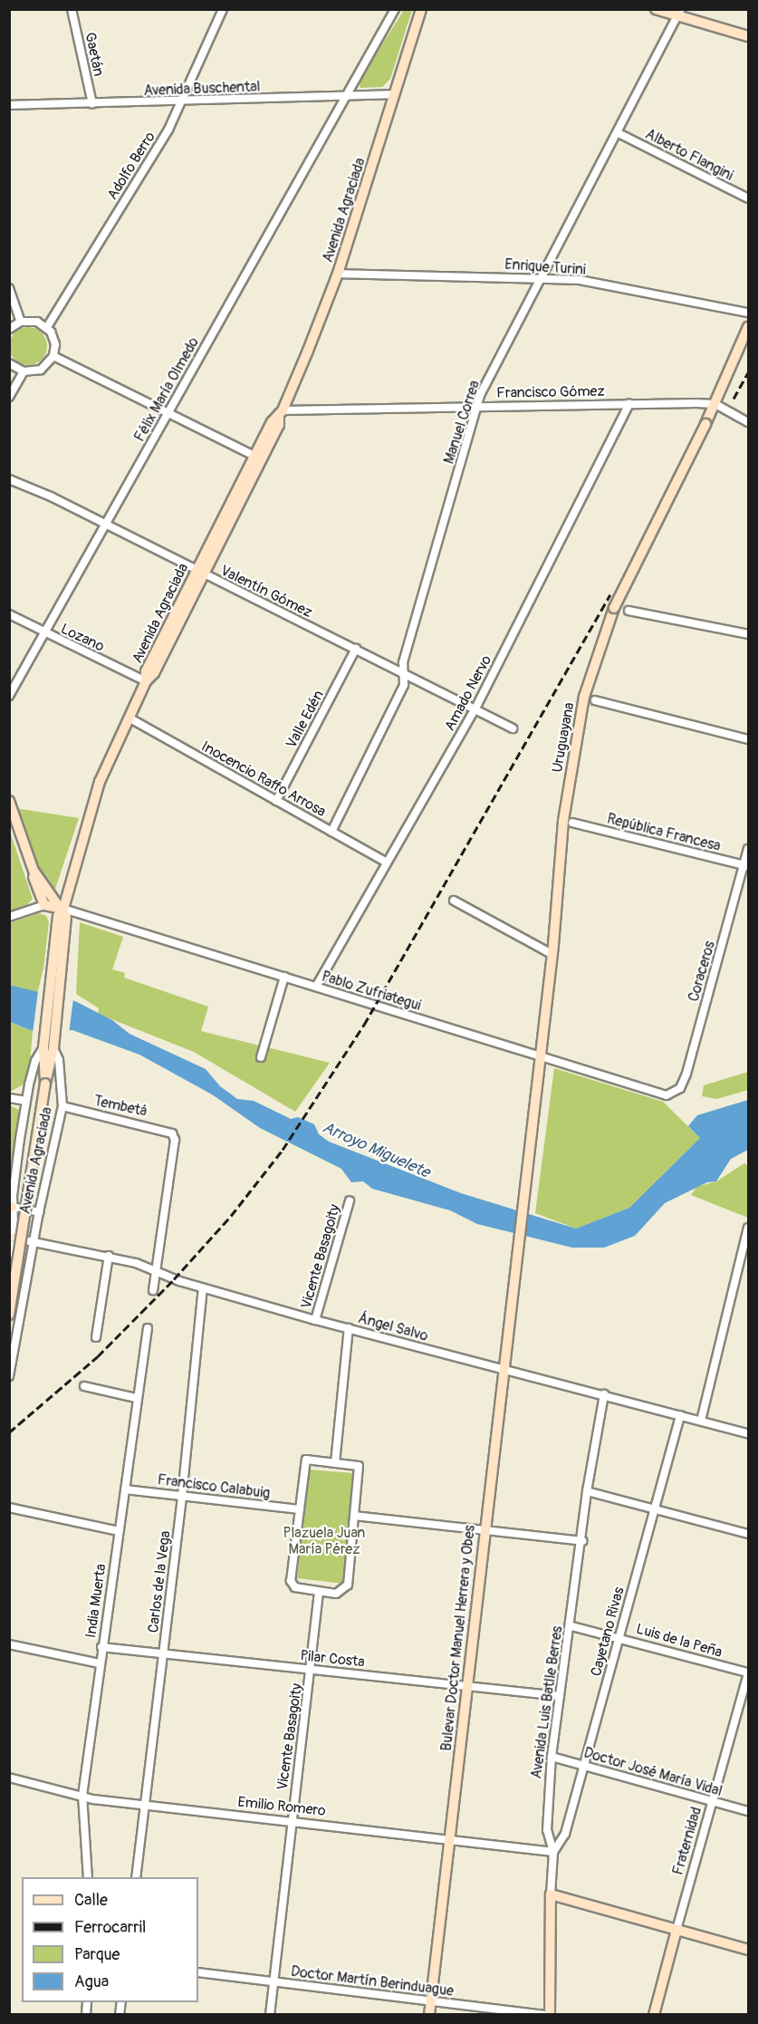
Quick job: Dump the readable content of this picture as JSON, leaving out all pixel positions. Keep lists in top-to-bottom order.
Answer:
{
  "streets": {
    "street": [
      "Gaetán",
      "Avenida Buschental",
      "Alberto Flangini",
      "Adolfo Berro",
      "Avenida Agraciada",
      "Enrique Turini",
      "Félix María Olmedo",
      "Francisco Gómez",
      "Manuel Correa",
      "Valentín Gómez",
      "Lozano",
      "Amado Nervo",
      "Valle Edén",
      "Uruguayana",
      "Inocencio Raffo Arrosa",
      "República Francesa",
      "Coraceros",
      "Pablo Zufriategui",
      "Tembetá",
      "Vicente Basagoity",
      "Ángel Salvo",
      "Francisco Calabuig",
      "Carlos de la Vega",
      "India Muerta",
      "Cayetano Rivas",
      "Bulevar Doctor Manuel Herrera y Obes",
      "Luis de la Peña",
      "Pilar Costa",
      "Avenida Luis Batlle Berres",
      "Doctor José María Vidal",
      "Emilio Romero",
      "Fraternidad",
      "Doctor Martín Berinduague"
    ]
  },
  "crossings": [
    ["Gaetán", "Avenida Buschental"],
    ["Avenida Buschental", "Adolfo Berro"],
    ["Avenida Buschental", "Avenida Agraciada"],
    ["Avenida Buschental", "Félix María Olmedo"],
    ["Alberto Flangini", "Manuel Correa"],
    ["Avenida Agraciada", "Enrique Turini"],
    ["Avenida Agraciada", "Francisco Gómez"],
    ["Avenida Agraciada", "Valentín Gómez"],
    ["Avenida Agraciada", "Lozano"],
    ["Avenida Agraciada", "Inocencio Raffo Arrosa"],
    ["Avenida Agraciada", "Pablo Zufriategui"],
    ["Avenida Agraciada", "Tembetá"],
    ["Avenida Agraciada", "Ángel Salvo"],
    ["Enrique Turini", "Manuel Correa"],
    ["Félix María Olmedo", "Valentín Gómez"],
    ["Félix María Olmedo", "Lozano"],
    ["Francisco Gómez", "Manuel Correa"],
    ["Francisco Gómez", "Amado Nervo"],
    ["Francisco Gómez", "Uruguayana"],
    ["Manuel Correa", "Valentín Gómez"],
    ["Manuel Correa", "Inocencio Raffo Arrosa"],
    ["Valentín Gómez", "Amado Nervo"],
    ["Valentín Gómez", "Valle Edén"],
    ["Amado Nervo", "Inocencio Raffo Arrosa"],
    ["Amado Nervo", "Pablo Zufriategui"],
    ["Valle Edén", "Inocencio Raffo Arrosa"],
    ["Uruguayana", "Pablo Zufriategui"],
    ["Uruguayana", "Bulevar Doctor Manuel Herrera y Obes"],
    ["República Francesa", "Coraceros"],
    ["Coraceros", "Pablo Zufriategui"],
    ["Tembetá", "Ángel Salvo"],
    ["Vicente Basagoity", "Ángel Salvo"],
    ["Vicente Basagoity", "Pilar Costa"],
    ["Vicente Basagoity", "Emilio Romero"],
    ["Vicente Basagoity", "Doctor Martín Berinduague"],
    ["Ángel Salvo", "Carlos de la Vega"],
    ["Ángel Salvo", "Cayetano Rivas"],
    ["Ángel Salvo", "Bulevar Doctor Manuel Herrera y Obes"],
    ["Ángel Salvo", "Avenida Luis Batlle Berres"],
    ["Francisco Calabuig", "Carlos de la Vega"],
    ["Francisco Calabuig", "India Muerta"],
    ["Carlos de la Vega", "Pilar Costa"],
    ["Carlos de la Vega", "Emilio Romero"],
    ["India Muerta", "Pilar Costa"],
    ["India Muerta", "Emilio Romero"],
    ["Cayetano Rivas", "Luis de la Peña"],
    ["Cayetano Rivas", "Avenida Luis Batlle Berres"],
    ["Cayetano Rivas", "Doctor José María Vidal"],
    ["Cayetano Rivas", "Emilio Romero"],
    ["Bulevar Doctor Manuel Herrera y Obes", "Pilar Costa"],
    ["Bulevar Doctor Manuel Herrera y Obes", "Emilio Romero"],
    ["Bulevar Doctor Manuel Herrera y Obes", "Doctor Martín Berinduague"],
    ["Luis de la Peña", "Avenida Luis Batlle Berres"],
    ["Luis de la Peña", "Fraternidad"],
    ["Pilar Costa", "Avenida Luis Batlle Berres"],
    ["Avenida Luis Batlle Berres", "Doctor José María Vidal"],
    ["Avenida Luis Batlle Berres", "Emilio Romero"],
    ["Doctor José María Vidal", "Fraternidad"]
  ],
  "water": ["Arroyo Miguelete"],
  "parks": ["Plazuela Juan María Pérez"],
  "legend": [
    "Calle",
    "Ferrocarril",
    "Parque",
    "Agua"
  ]
}
